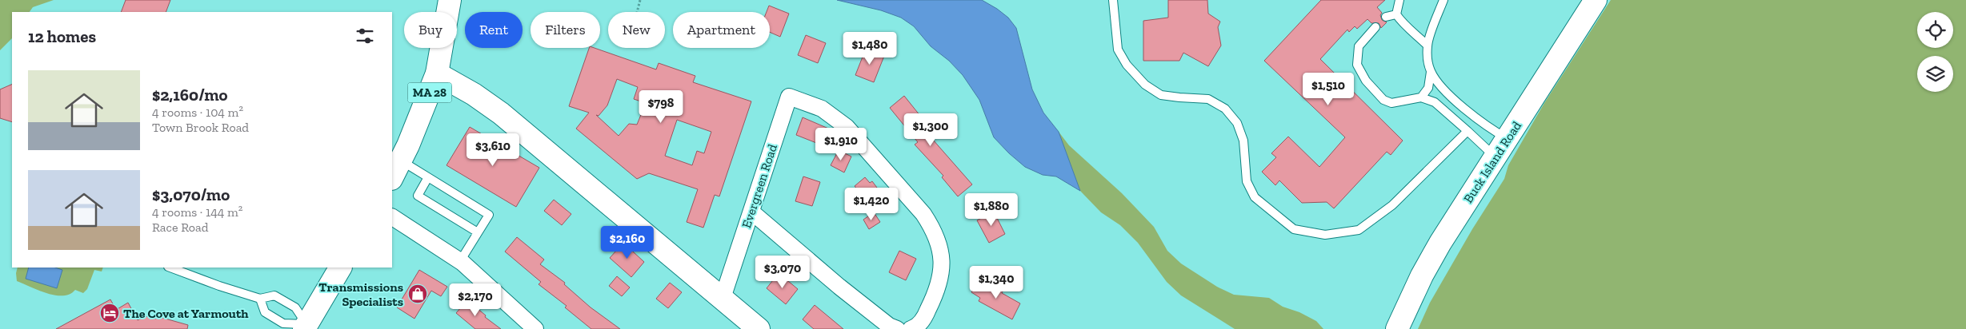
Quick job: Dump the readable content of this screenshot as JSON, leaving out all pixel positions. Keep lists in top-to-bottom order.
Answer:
{
  "streets": {
    "main road": ["MA 28", "Buck Island Road"],
    "street": ["Evergreen Road"]
  },
  "places": {
    "shop": ["Transmissions Specialists"],
    "hotel": ["The Cove at Yarmouth"]
  },
  "page": {
    "chip": [
      "Buy",
      "Rent",
      "Filters",
      "New",
      "Apartment"
    ],
    "heading": "12 homes",
    "price": [
      "$1,480",
      "$1,510",
      "$798",
      "$1,300",
      "$1,910",
      "$3,610",
      "$1,420",
      "$1,880",
      "$2,160",
      "$3,070",
      "$1,340",
      "$2,170"
    ],
    "list": [
      {
        "name": "$2,160/mo",
        "note": "4 rooms · 104 m² · Town Brook Road"
      },
      {
        "name": "$3,070/mo",
        "note": "4 rooms · 144 m² · Race Road"
      }
    ]
  }
}
